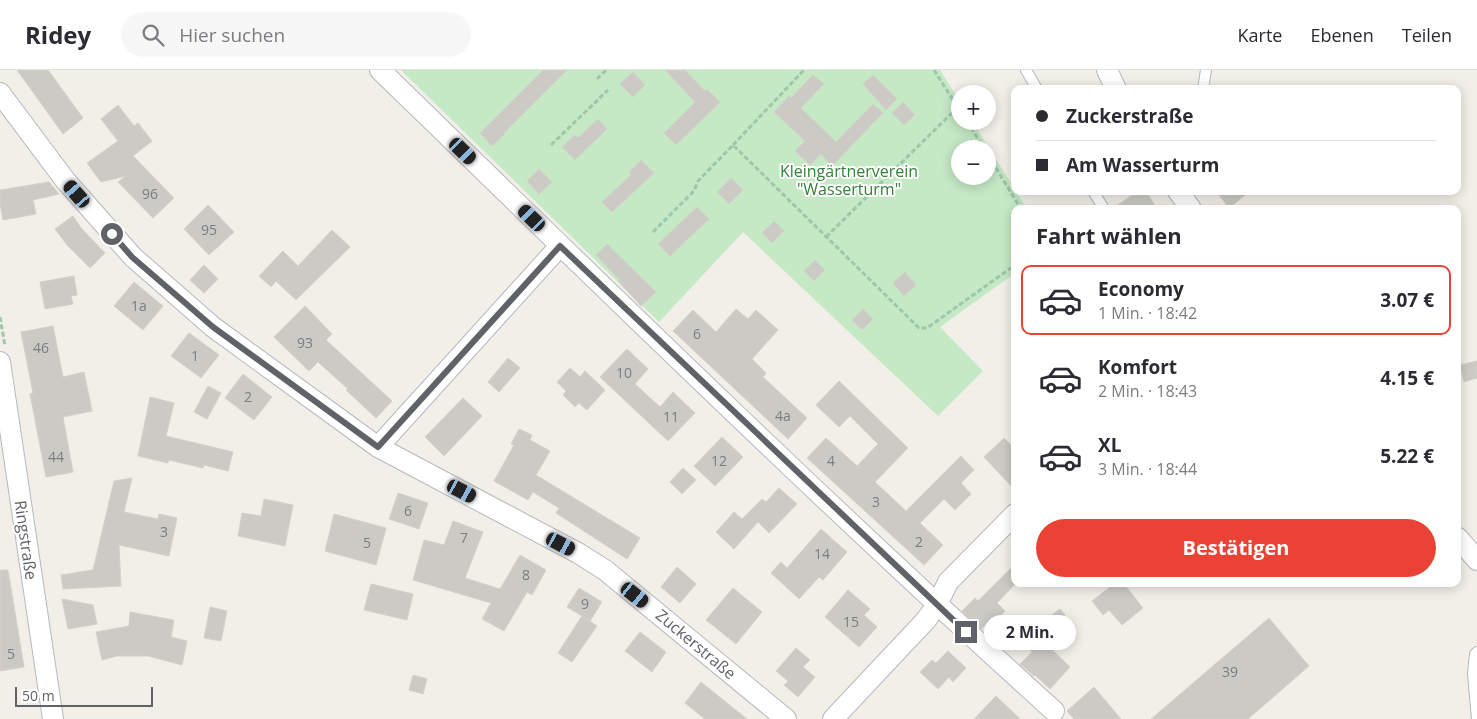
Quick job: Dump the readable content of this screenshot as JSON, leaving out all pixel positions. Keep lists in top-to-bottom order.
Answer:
{
  "streets": {
    "street": ["Ringstraße", "Zuckerstraße"]
  },
  "parks": ["Kleingärtnerverein \"Wasserturm\""],
  "house_numbers": [
    "96",
    "95",
    "1a",
    "6",
    "93",
    "46",
    "1",
    "10",
    "2",
    "4a",
    "11",
    "44",
    "12",
    "4",
    "3",
    "6",
    "3",
    "7",
    "2",
    "5",
    "14",
    "8",
    "9",
    "15",
    "5",
    "39"
  ],
  "scale_bar": "50 m",
  "page": {
    "header": "Ridey",
    "search": "Hier suchen",
    "nav": ["Karte", "Ebenen", "Teilen"],
    "map_buttons": ["+", "−"],
    "banner": ["Zuckerstraße", "Am Wasserturm"],
    "heading": "Fahrt wählen",
    "list": [
      {
        "name": "Economy",
        "note": "1 Min. · 18:42",
        "value": "3.07 €"
      },
      {
        "name": "Komfort",
        "note": "2 Min. · 18:43",
        "value": "4.15 €"
      },
      {
        "name": "XL",
        "note": "3 Min. · 18:44",
        "value": "5.22 €"
      }
    ],
    "buttons": "Bestätigen",
    "bubble": "2 Min.",
    "scale": "50 m"
  }
}
